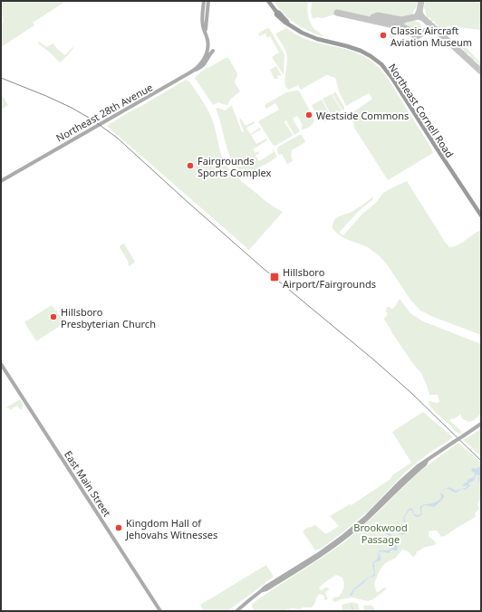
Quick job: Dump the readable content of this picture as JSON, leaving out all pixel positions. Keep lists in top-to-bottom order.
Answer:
{
  "streets": {
    "highway": ["Northeast Cornell Road"],
    "main road": ["Northeast 28th Avenue", "East Main Street"]
  },
  "parks": ["Brookwood Passage"],
  "places": {
    "other": [
      "Classic Aircraft Aviation Museum",
      "Westside Commons",
      "Fairgrounds Sports Complex",
      "Hillsboro Presbyterian Church",
      "Kingdom Hall of Jehovahs Witnesses"
    ],
    "transit": ["Hillsboro Airport/Fairgrounds"]
  }
}
